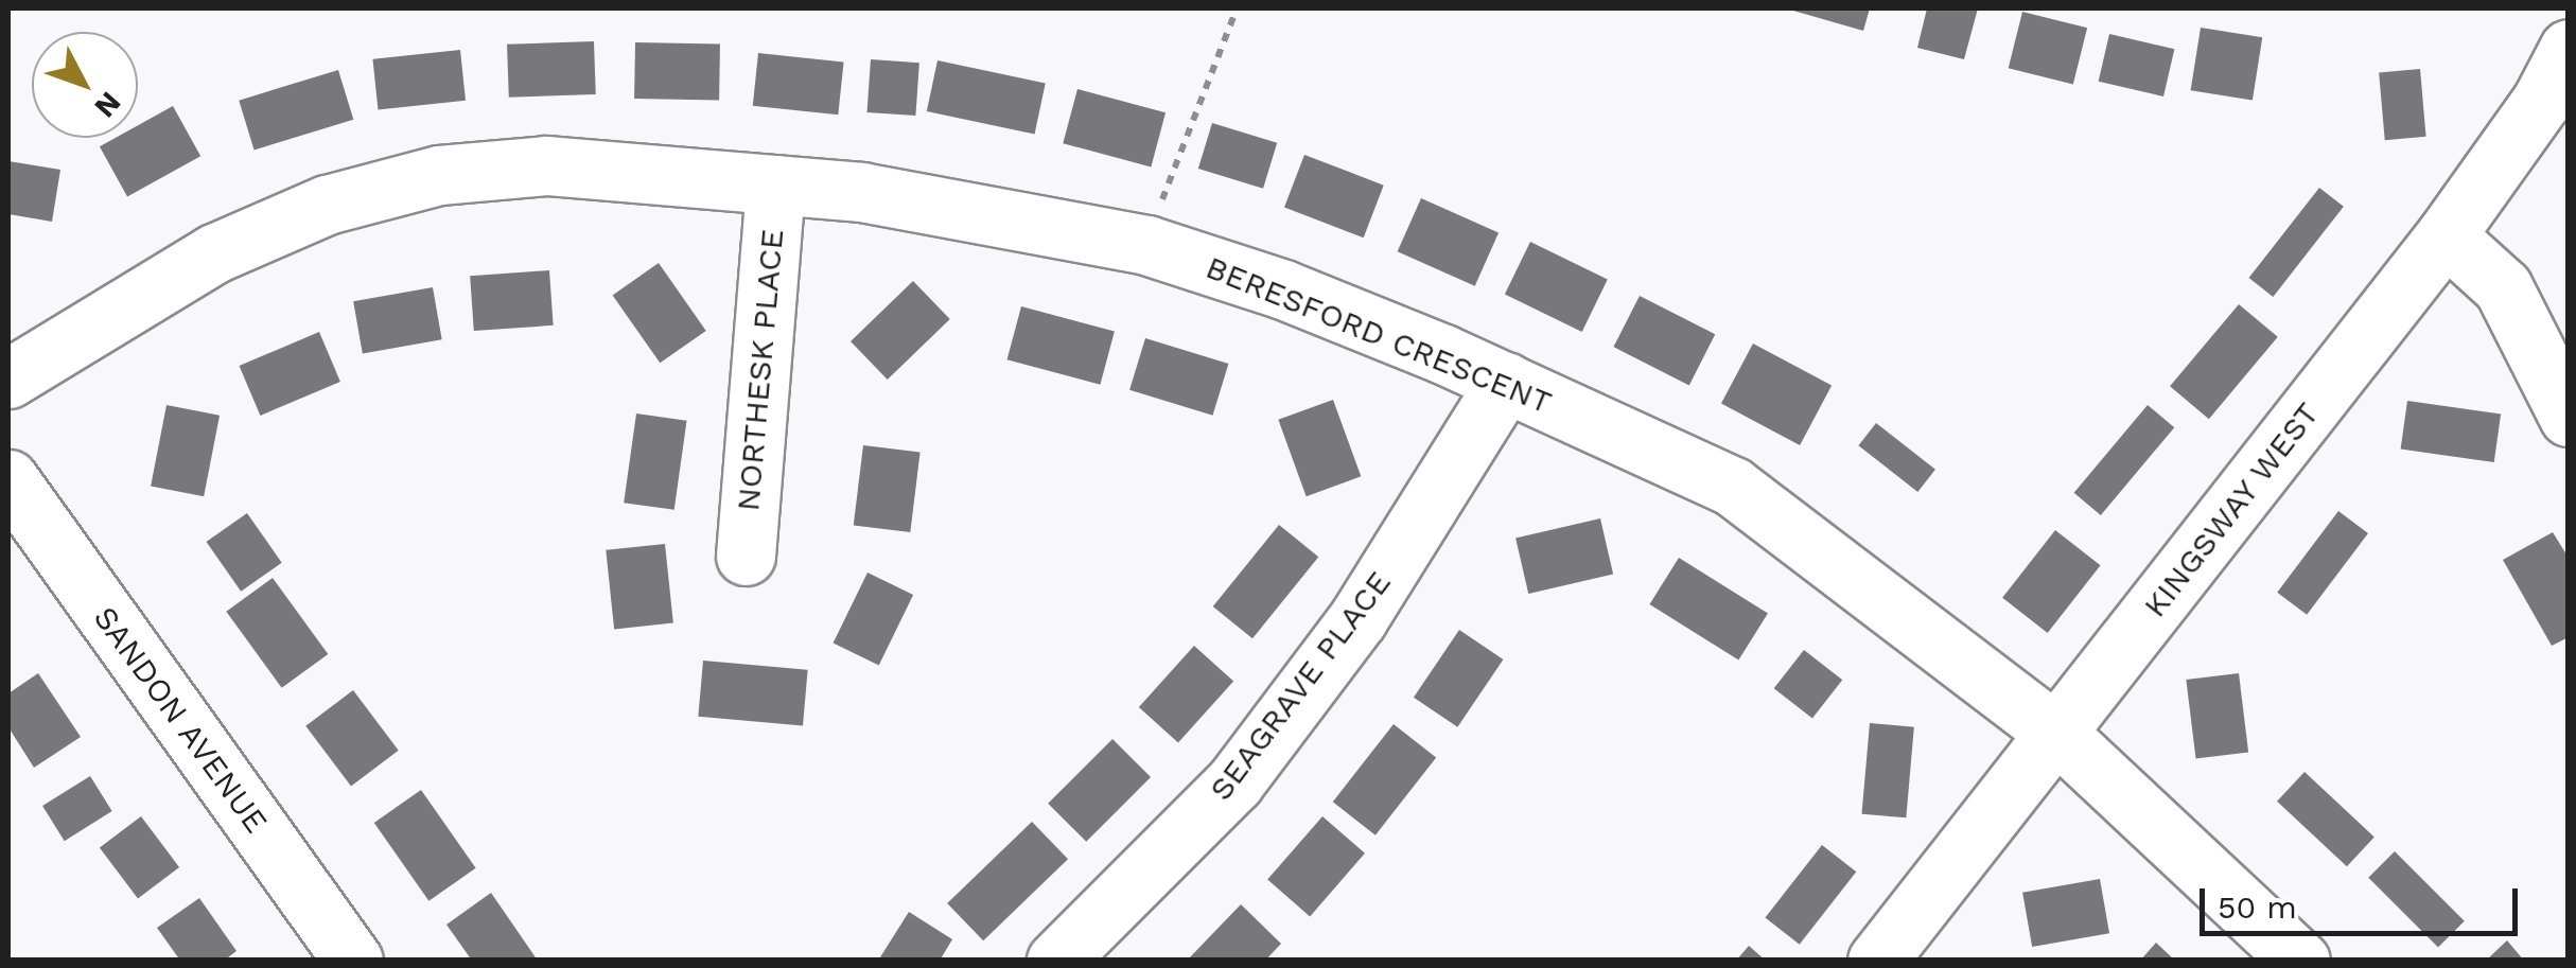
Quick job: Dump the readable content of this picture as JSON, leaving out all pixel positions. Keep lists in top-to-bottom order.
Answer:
{
  "streets": {
    "street": [
      "BERESFORD CRESCENT",
      "NORTHESK PLACE",
      "KINGSWAY WEST",
      "SEAGRAVE PLACE",
      "SANDON AVENUE"
    ]
  },
  "crossings": [
    ["BERESFORD CRESCENT", "NORTHESK PLACE"],
    ["BERESFORD CRESCENT", "KINGSWAY WEST"],
    ["BERESFORD CRESCENT", "SEAGRAVE PLACE"]
  ],
  "scale_bar": "50 m",
  "north": "bottom right"
}
